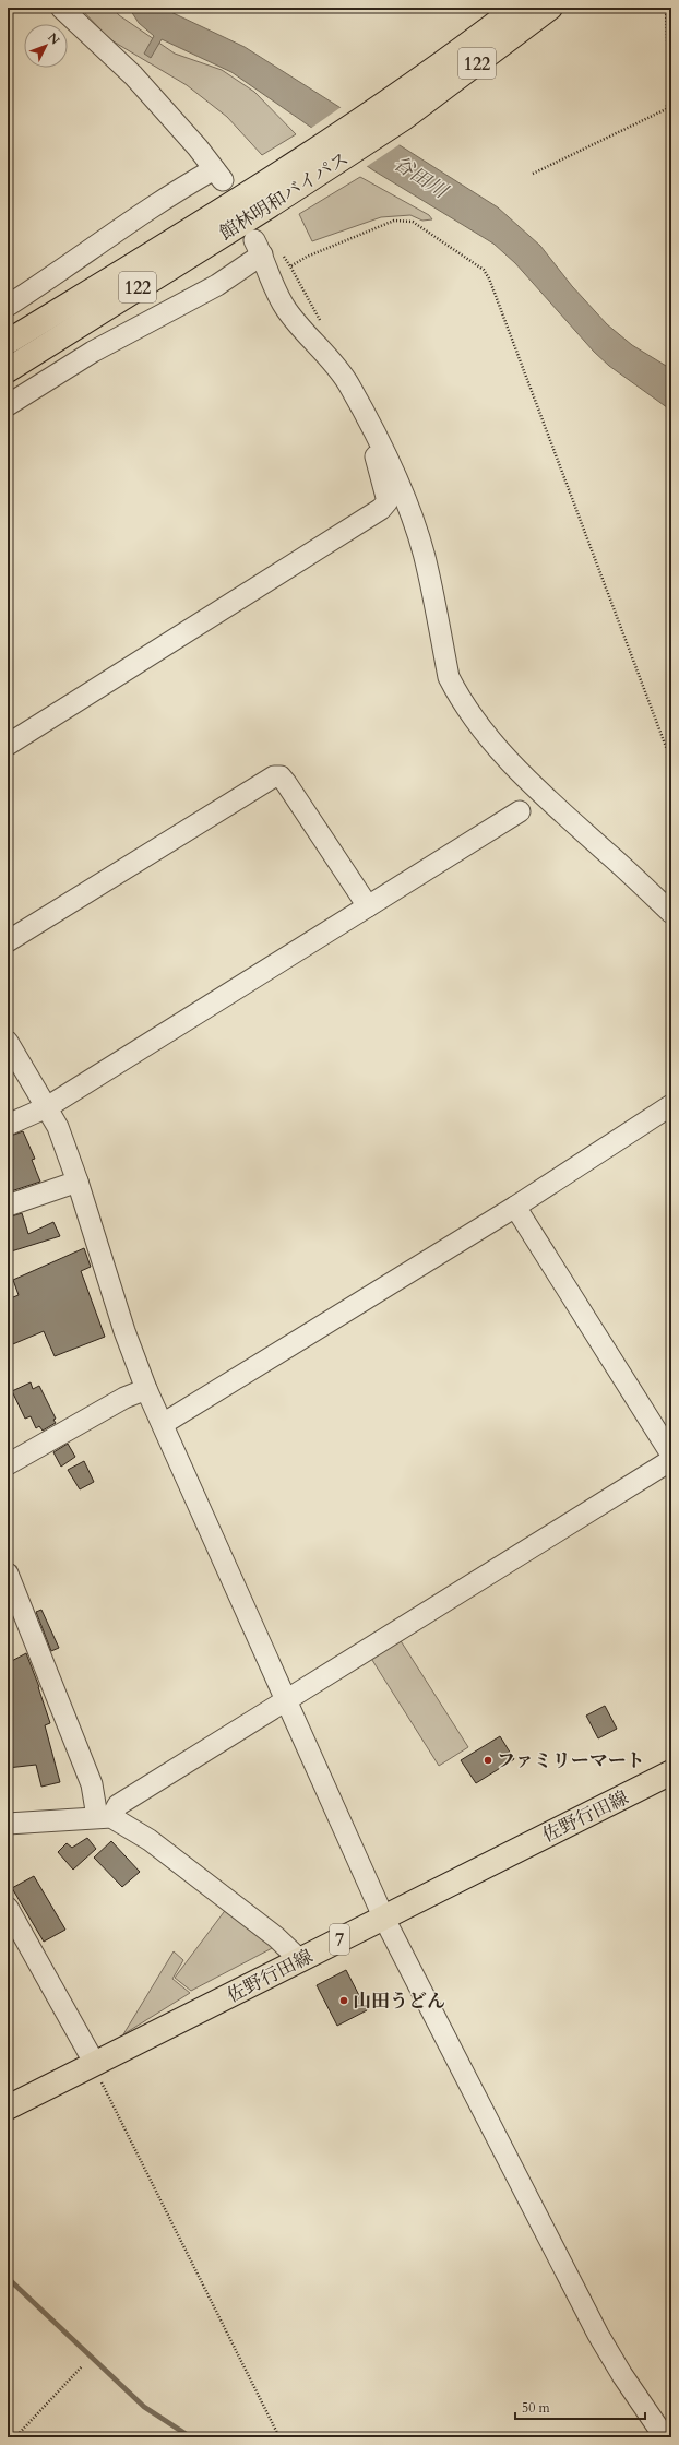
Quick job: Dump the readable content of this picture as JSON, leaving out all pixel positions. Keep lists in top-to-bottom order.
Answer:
{
  "streets": {
    "main road": [
      "122",
      "館林明和バイパス",
      "佐野行田線",
      "7"
    ]
  },
  "water": ["谷田川"],
  "places": ["ファミリーマート", "山田うどん"],
  "scale_bar": "50 m",
  "north": "top right"
}
